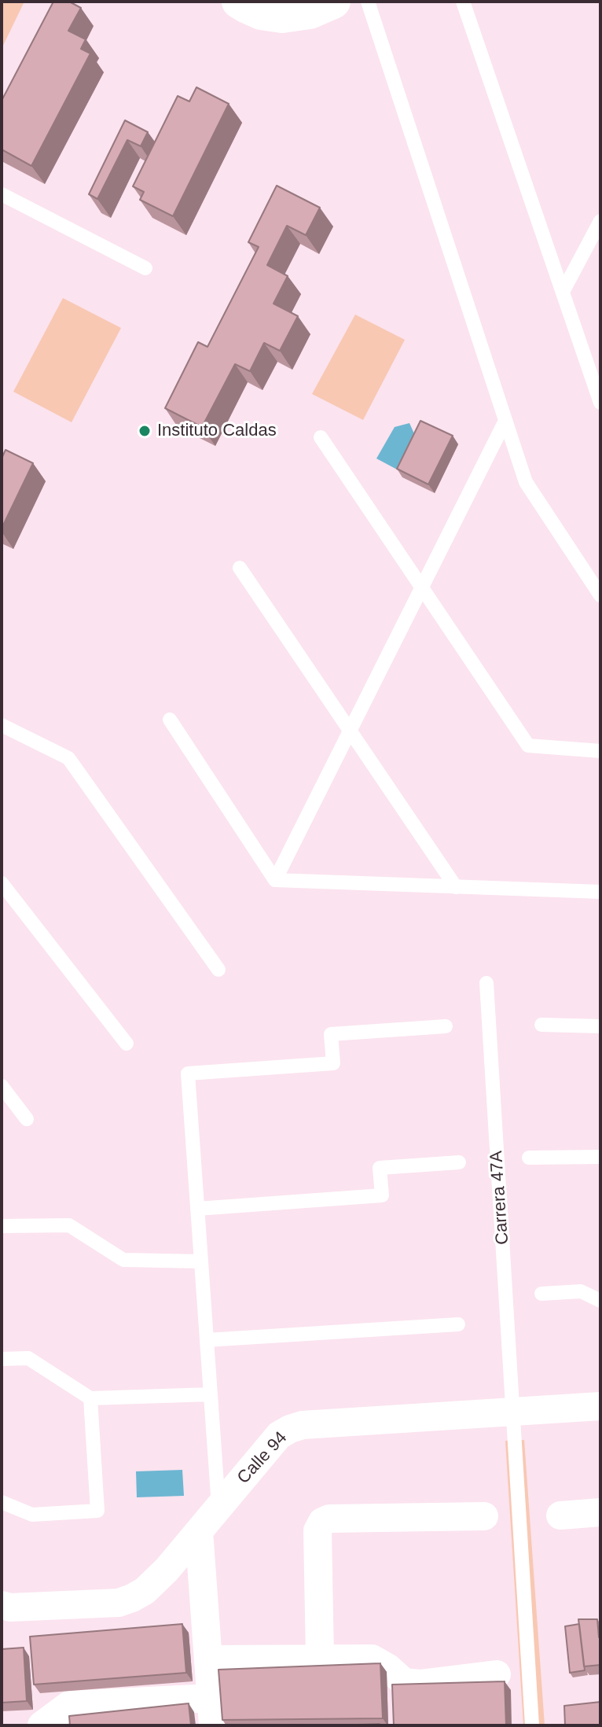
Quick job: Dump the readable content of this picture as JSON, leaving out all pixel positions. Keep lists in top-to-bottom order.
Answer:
{
  "streets": {
    "street": ["Calle 94"],
    "lane": ["Carrera 47A"]
  },
  "crossings": [
    ["Carrera 47A", "Calle 94"]
  ],
  "places": ["Instituto Caldas"]
}
